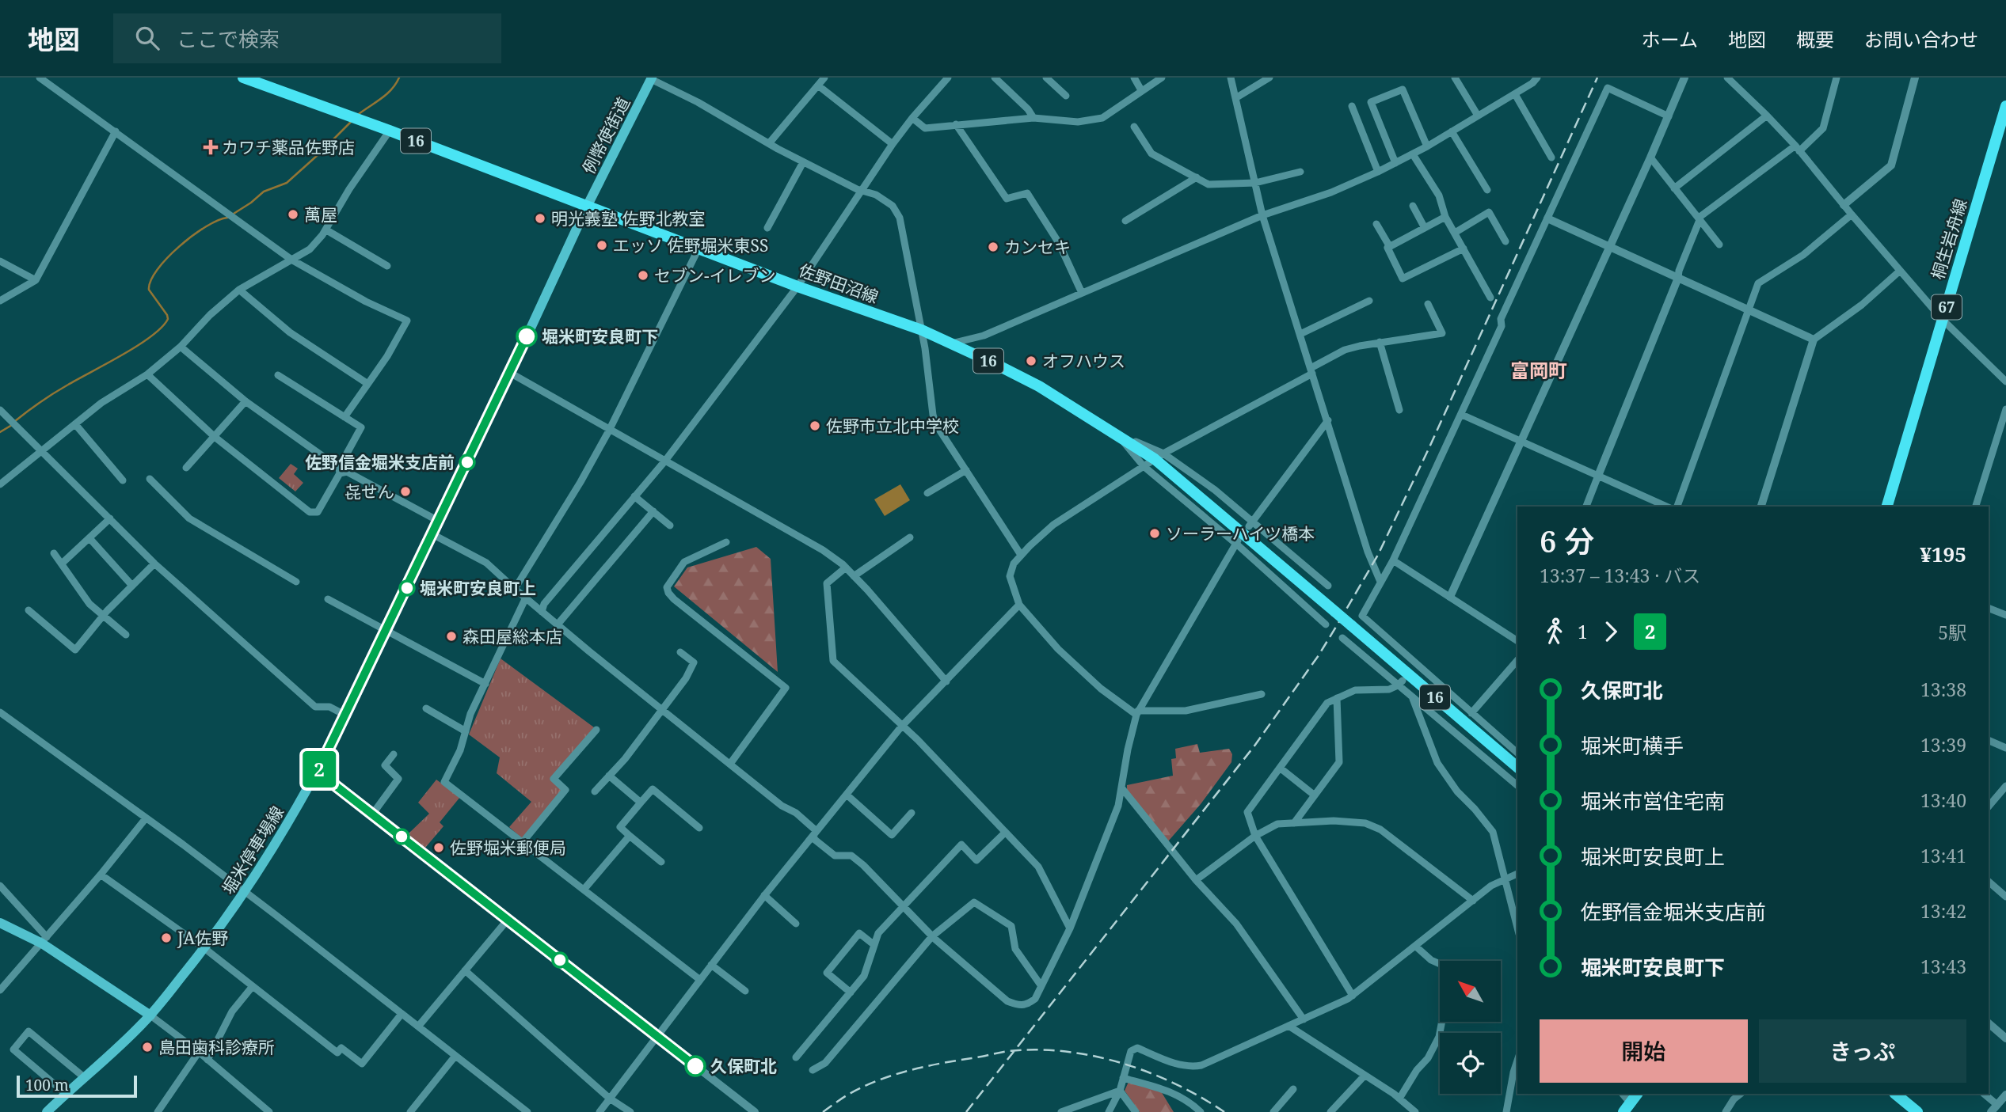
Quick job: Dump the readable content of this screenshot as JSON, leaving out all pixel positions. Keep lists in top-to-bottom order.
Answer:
{
  "streets": {
    "main road": [
      "例幣使街道",
      "16",
      "桐生岩舟線",
      "佐野田沼線",
      "67",
      "堀米停車場線"
    ]
  },
  "crossings": [
    ["例幣使街道", "佐野田沼線"],
    ["例幣使街道", "堀米停車場線"],
    ["佐野田沼線", "堀米停車場線"]
  ],
  "districts": ["富岡町"],
  "places": {
    "health": ["カワチ薬品佐野店"],
    "other": [
      "萬屋",
      "明光義塾 佐野北教室",
      "エッソ 佐野堀米東SS",
      "カンセキ",
      "セブン-イレブン",
      "堀米町安良町下",
      "オフハウス",
      "佐野市立北中学校",
      "佐野信金堀米支店前",
      "㐂せん",
      "ソーラーハイツ橋本",
      "堀米町安良町上",
      "森田屋総本店",
      "佐野堀米郵便局",
      "JA佐野",
      "島田歯科診療所",
      "久保町北"
    ]
  },
  "lines": ["bus line 2"],
  "scale_bar": "100 m",
  "north": "top left",
  "page": {
    "header": "地図",
    "search": "ここで検索",
    "nav": [
      "ホーム",
      "地図",
      "概要",
      "お問い合わせ"
    ],
    "on_map": "2",
    "heading": ["6 分", "13:37 – 13:43 · バス", "¥195"],
    "legs": ["1", "2", "5駅"],
    "list": [
      {
        "name": "久保町北",
        "value": "13:38"
      },
      {
        "name": "堀米町横手",
        "value": "13:39"
      },
      {
        "name": "堀米市営住宅南",
        "value": "13:40"
      },
      {
        "name": "堀米町安良町上",
        "value": "13:41"
      },
      {
        "name": "佐野信金堀米支店前",
        "value": "13:42"
      },
      {
        "name": "堀米町安良町下",
        "value": "13:43"
      }
    ],
    "buttons": ["開始", "きっぷ"],
    "scale": "100 m"
  }
}
